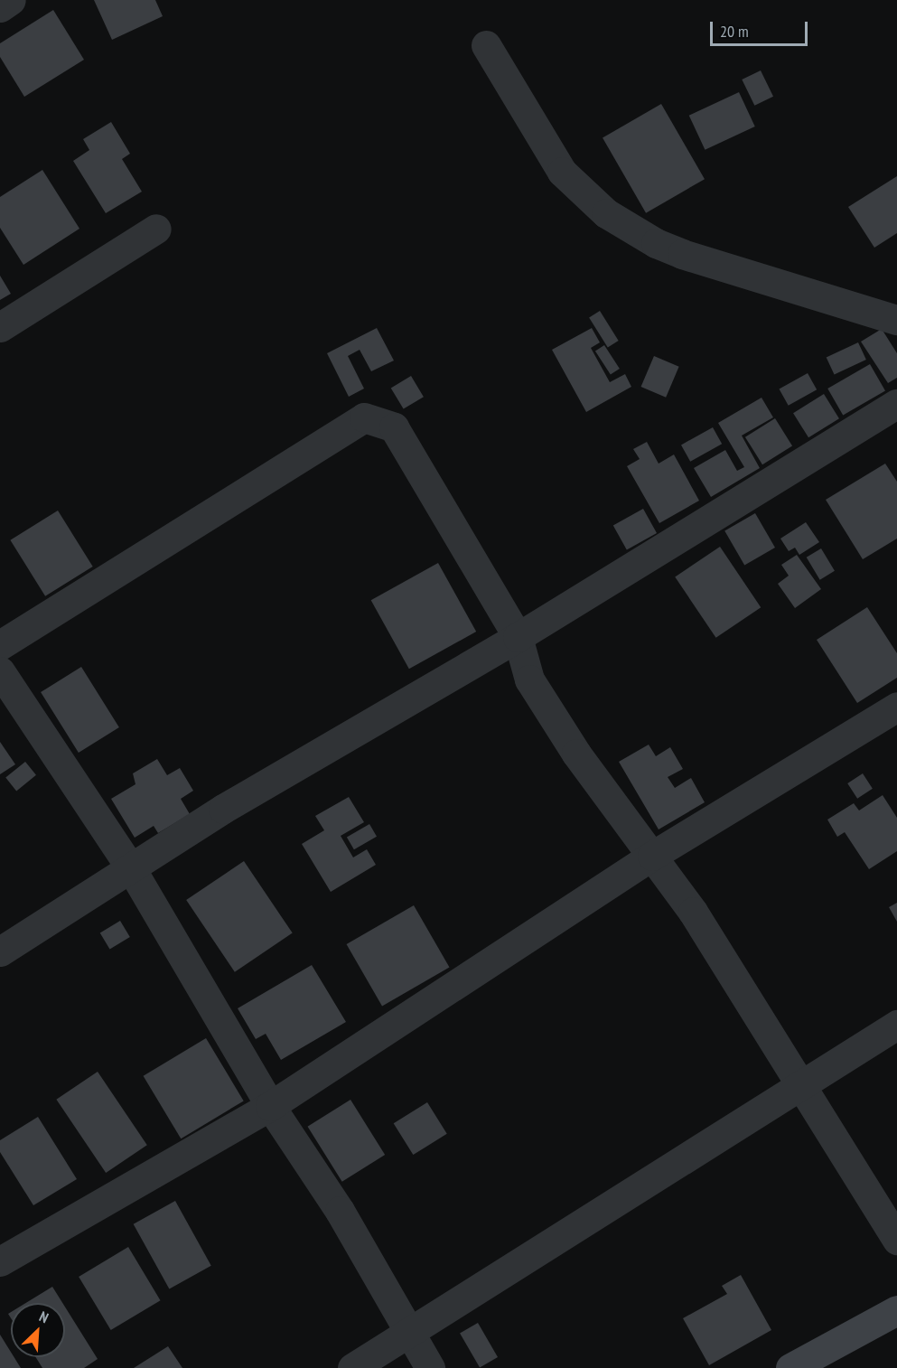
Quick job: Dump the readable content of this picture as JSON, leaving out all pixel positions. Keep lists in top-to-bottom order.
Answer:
{
  "scale_bar": "20 m",
  "north": "top right"
}
